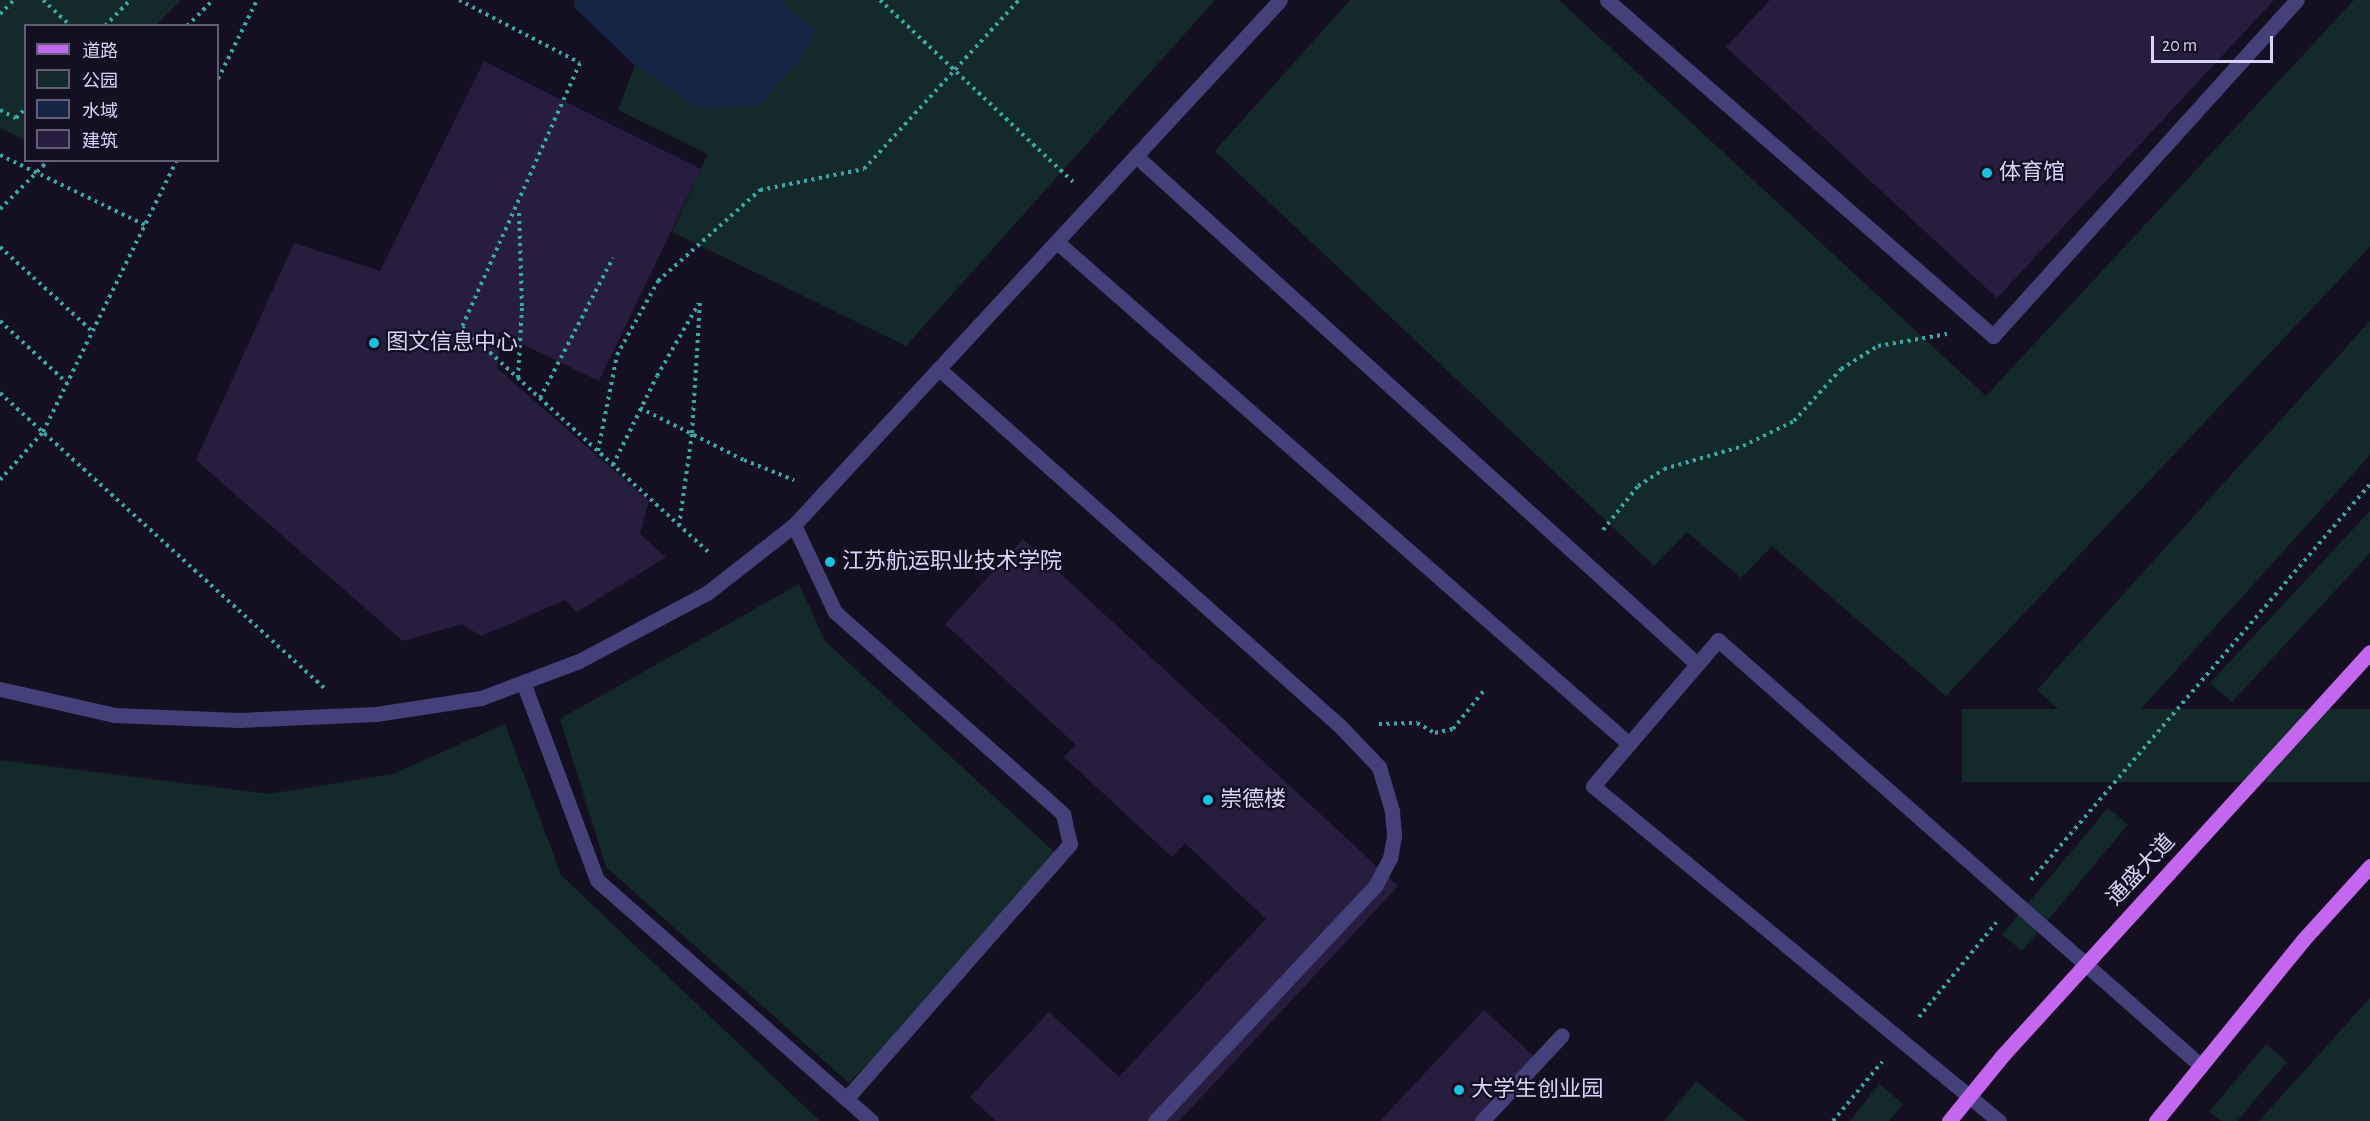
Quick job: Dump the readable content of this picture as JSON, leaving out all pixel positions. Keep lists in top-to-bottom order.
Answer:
{
  "streets": {
    "main road": ["通盛大道"]
  },
  "places": [
    "体育馆",
    "图文信息中心",
    "江苏航运职业技术学院",
    "崇德楼",
    "大学生创业园"
  ],
  "legend": [
    "道路",
    "公园",
    "水域",
    "建筑"
  ],
  "scale_bar": "20 m"
}
